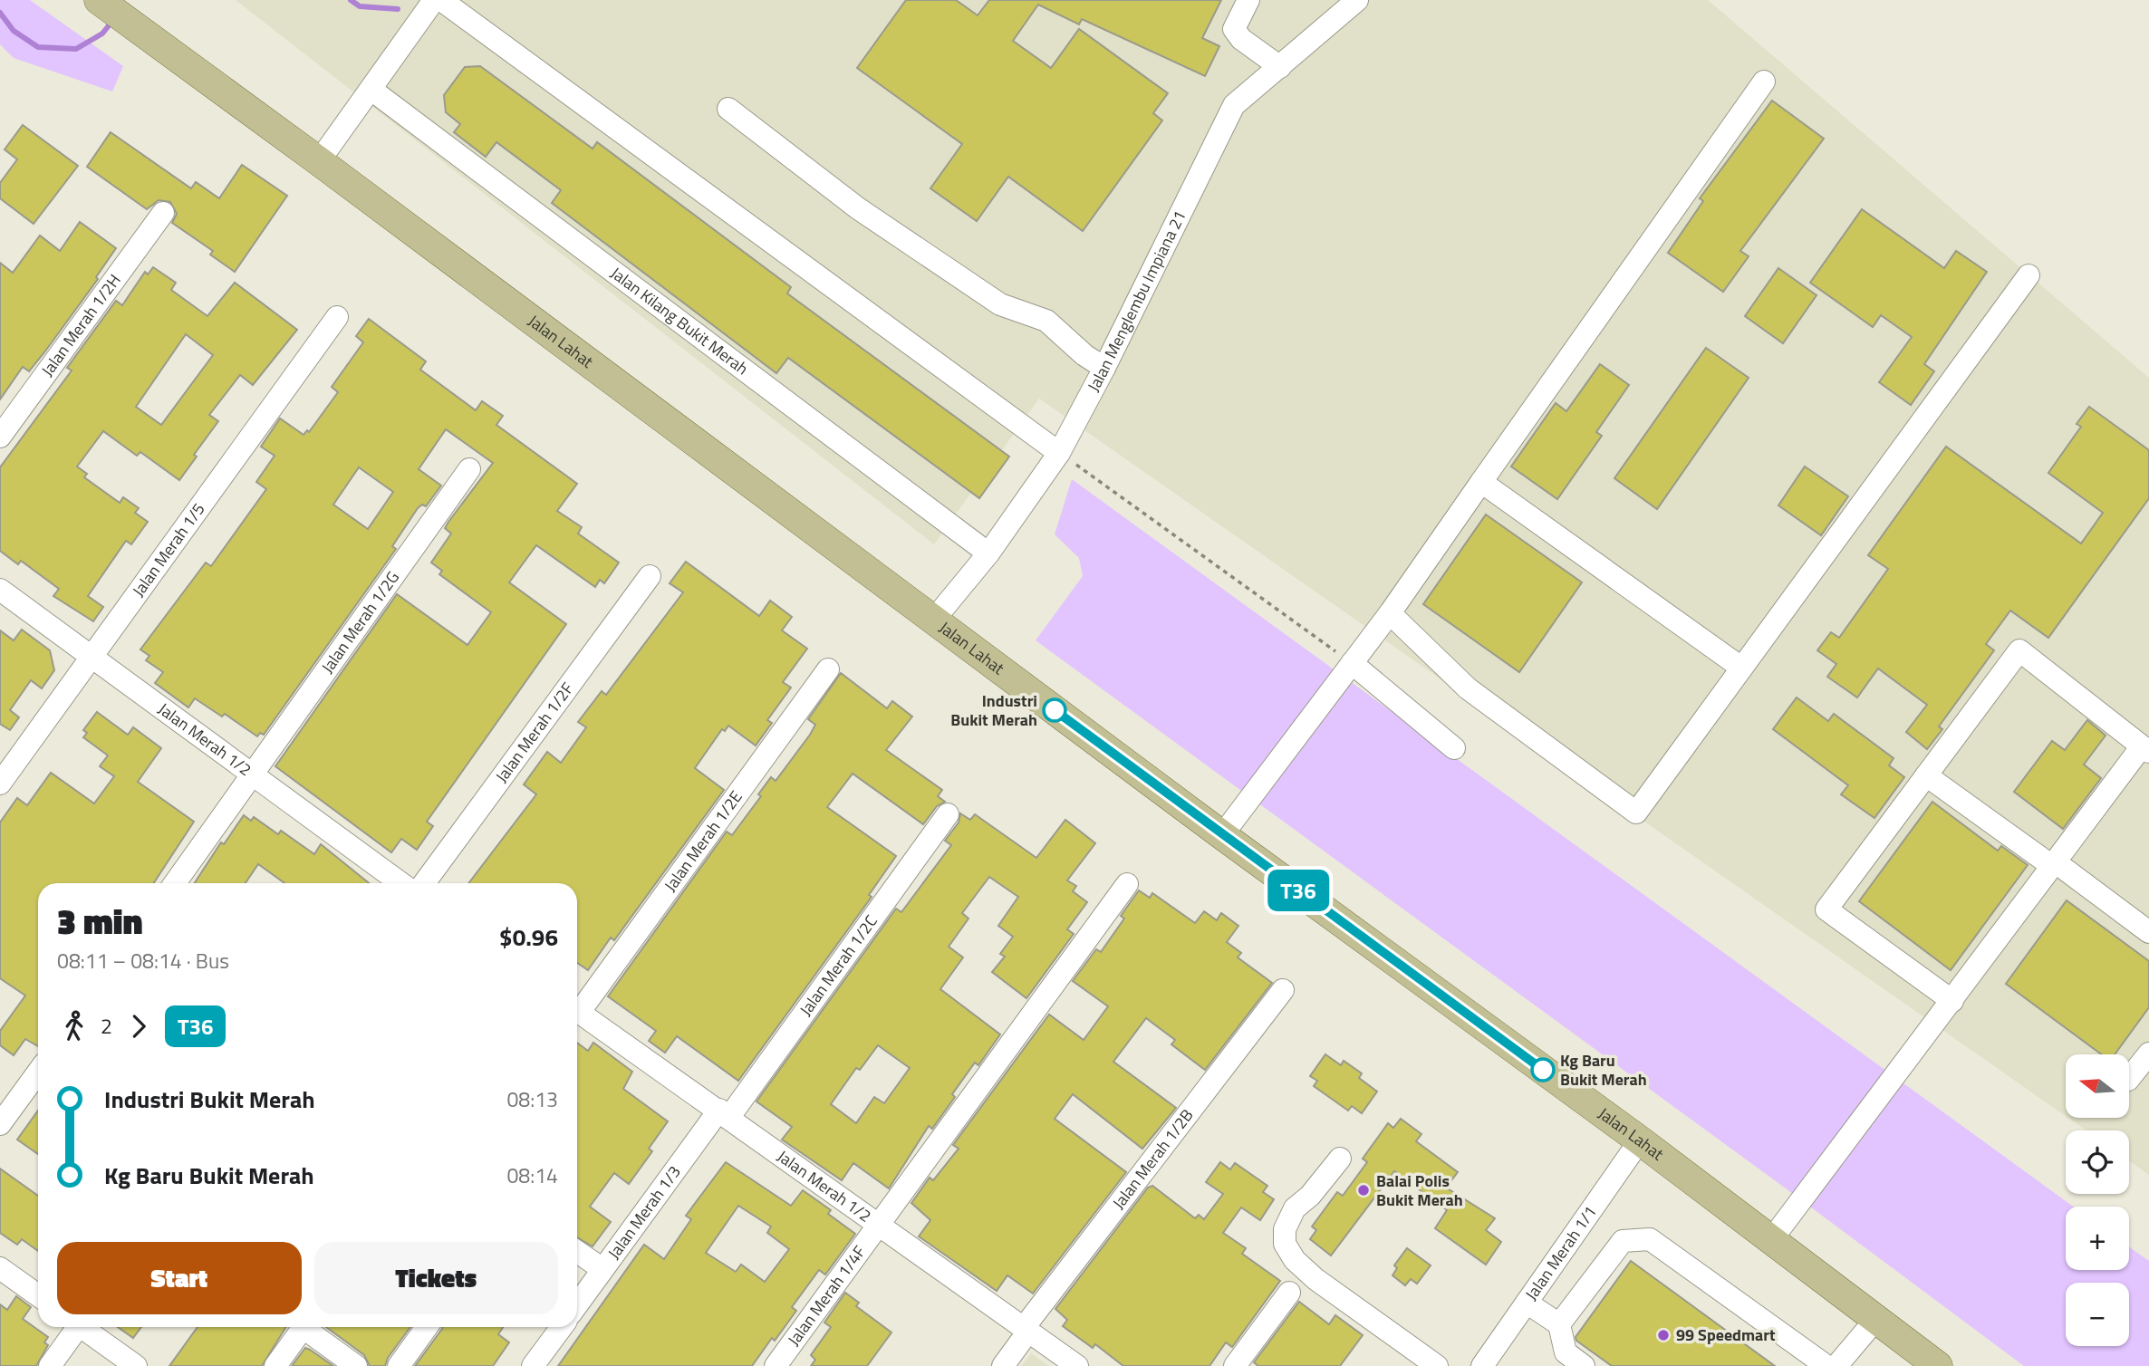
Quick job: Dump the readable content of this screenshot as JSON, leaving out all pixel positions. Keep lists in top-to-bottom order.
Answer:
{
  "streets": {
    "main road": ["Jalan Lahat"],
    "street": [
      "Jalan Menglembu Impiana 21",
      "Jalan Kilang Bukit Merah",
      "Jalan Merah 1/2H",
      "Jalan Merah 1/5",
      "Jalan Merah 1/2G",
      "Jalan Merah 1/2F",
      "Jalan Merah 1/2",
      "Jalan Merah 1/2E",
      "Jalan Merah 1/2C",
      "Jalan Merah 1/2B",
      "Jalan Merah 1/3",
      "Jalan Merah 1/1",
      "Jalan Merah 1/4F"
    ]
  },
  "crossings": [
    ["Jalan Menglembu Impiana 21", "Jalan Kilang Bukit Merah"],
    ["Jalan Menglembu Impiana 21", "Jalan Lahat"],
    ["Jalan Lahat", "Jalan Merah 1/1"],
    ["Jalan Merah 1/5", "Jalan Merah 1/2"],
    ["Jalan Merah 1/2G", "Jalan Merah 1/2"],
    ["Jalan Merah 1/2", "Jalan Merah 1/2C"],
    ["Jalan Merah 1/2", "Jalan Merah 1/2B"],
    ["Jalan Merah 1/2", "Jalan Merah 1/3"],
    ["Jalan Merah 1/2", "Jalan Merah 1/4F"],
    ["Jalan Merah 1/2C", "Jalan Merah 1/3"]
  ],
  "places": [
    "Industri Bukit Merah",
    "Kg Baru Bukit Merah",
    "Balai Polis Bukit Merah",
    "99 Speedmart"
  ],
  "lines": ["bus line T36"],
  "north": "left",
  "page": {
    "on_map": "T36",
    "heading": ["3 min", "08:11 – 08:14 · Bus", "$0.96"],
    "legs": ["2", "T36"],
    "map_buttons": ["+", "−"],
    "list": [
      {
        "name": "Industri Bukit Merah",
        "value": "08:13"
      },
      {
        "name": "Kg Baru Bukit Merah",
        "value": "08:14"
      }
    ],
    "buttons": ["Start", "Tickets"]
  }
}
